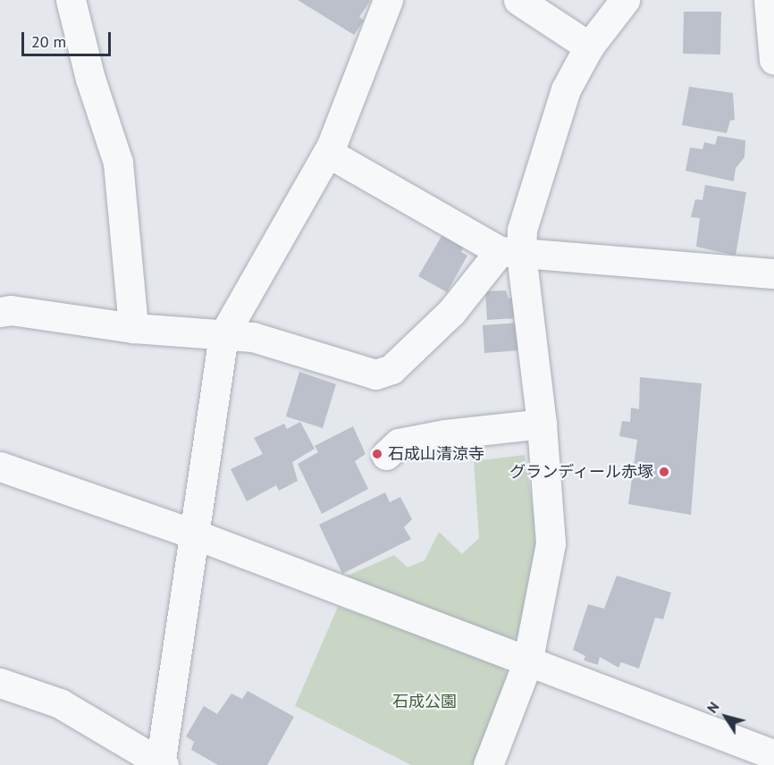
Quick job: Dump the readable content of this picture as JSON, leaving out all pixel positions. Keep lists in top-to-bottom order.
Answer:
{
  "parks": ["石成公園"],
  "places": ["石成山清涼寺", "グランディール赤塚"],
  "scale_bar": "20 m",
  "north": "top left"
}
